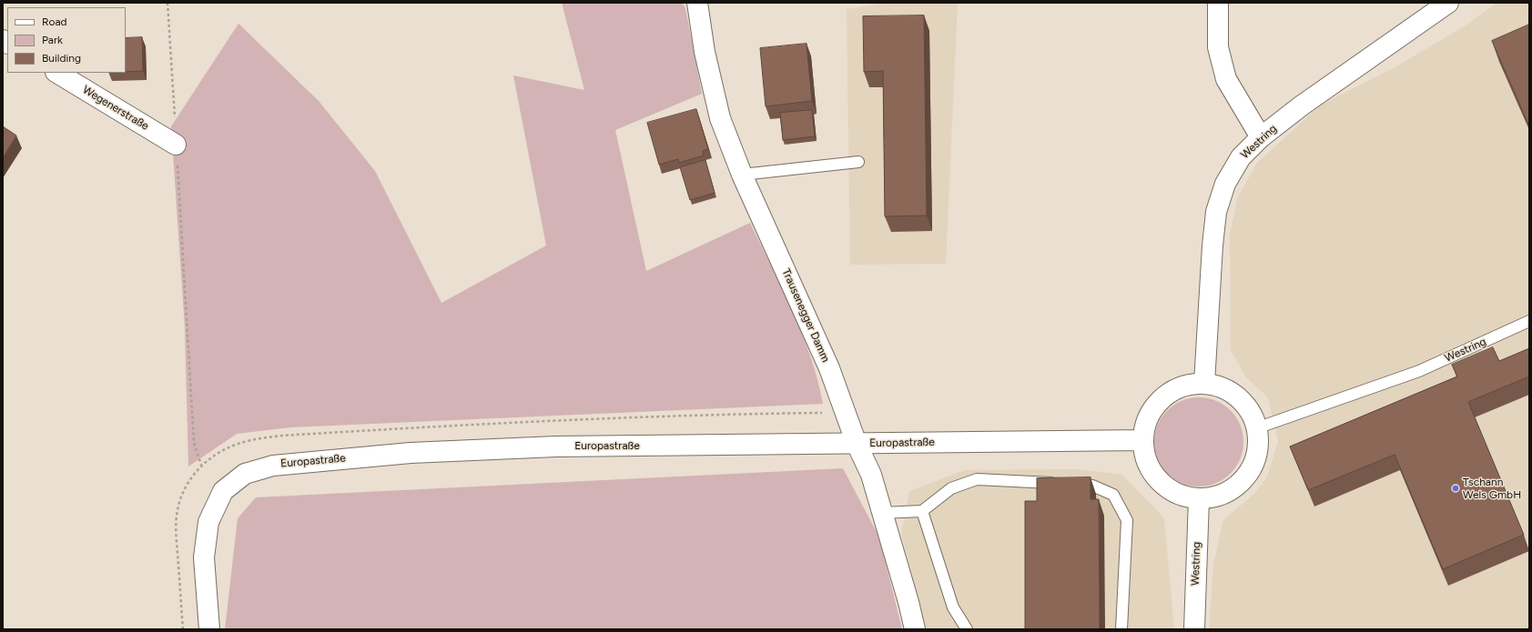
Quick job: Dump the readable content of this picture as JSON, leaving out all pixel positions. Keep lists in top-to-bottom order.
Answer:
{
  "streets": {
    "street": [
      "Wegenerstraße",
      "Westring",
      "Trausenegger Damm",
      "Europastraße"
    ]
  },
  "crossings": [
    ["Westring", "Europastraße"],
    ["Trausenegger Damm", "Europastraße"]
  ],
  "places": ["Tschann Wels GmbH"],
  "legend": ["Road", "Park", "Building"]
}
